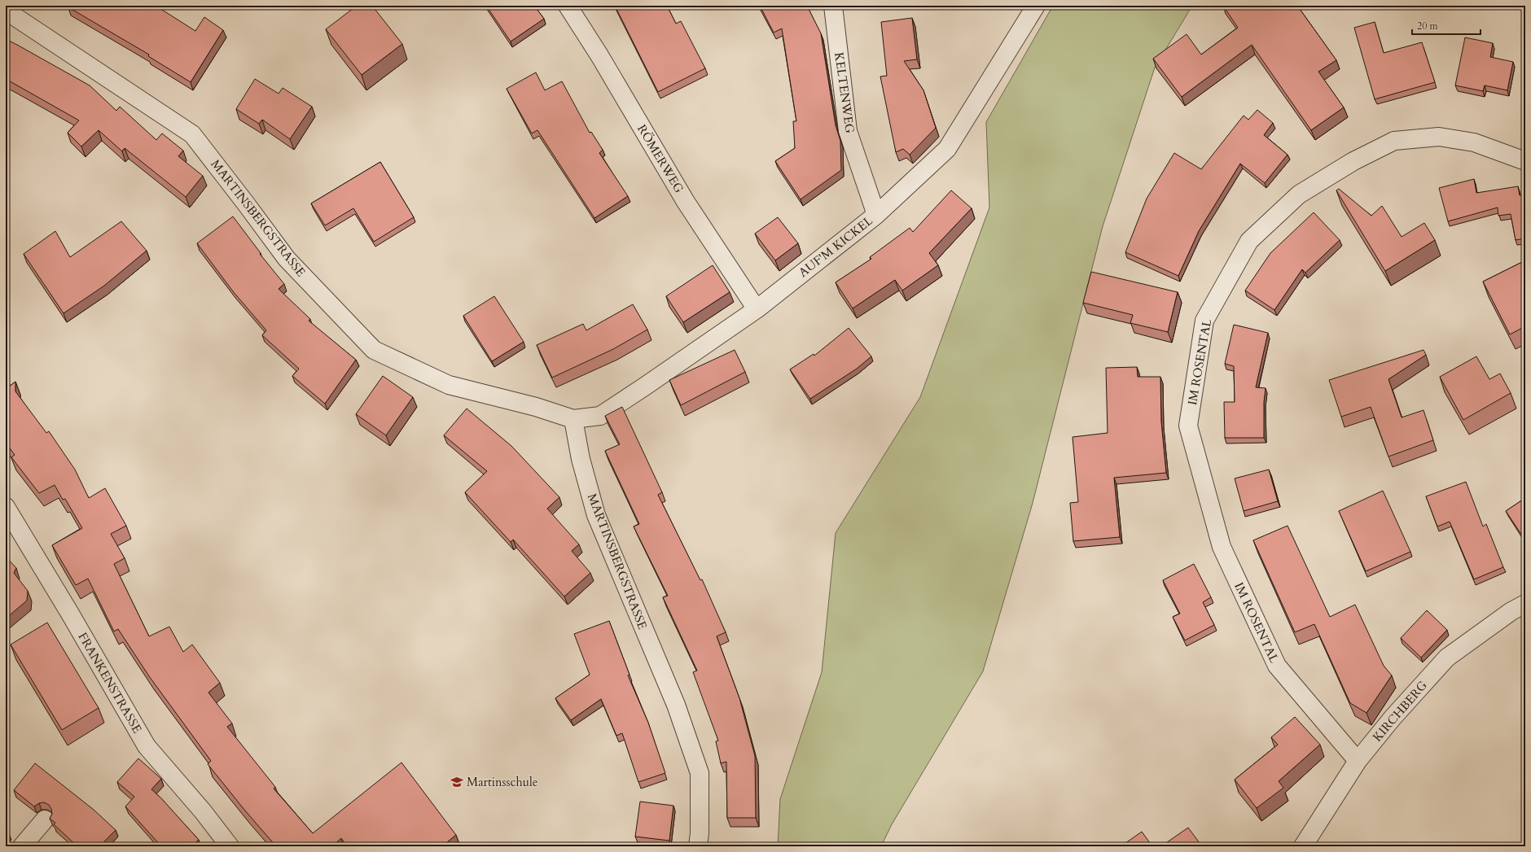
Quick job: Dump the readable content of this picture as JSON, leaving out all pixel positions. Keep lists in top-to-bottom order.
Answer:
{
  "streets": {
    "street": [
      "KELTENWEG",
      "RÖMERWEG",
      "MARTINSBERGSTRASSE",
      "AUF'M KICKEL",
      "IM ROSENTAL",
      "FRANKENSTRASSE",
      "KIRCHBERG"
    ]
  },
  "crossings": [
    ["KELTENWEG", "AUF'M KICKEL"],
    ["RÖMERWEG", "AUF'M KICKEL"],
    ["MARTINSBERGSTRASSE", "AUF'M KICKEL"],
    ["IM ROSENTAL", "KIRCHBERG"]
  ],
  "places": {
    "school or university": ["Martinsschule"]
  },
  "scale_bar": "20 m"
}
